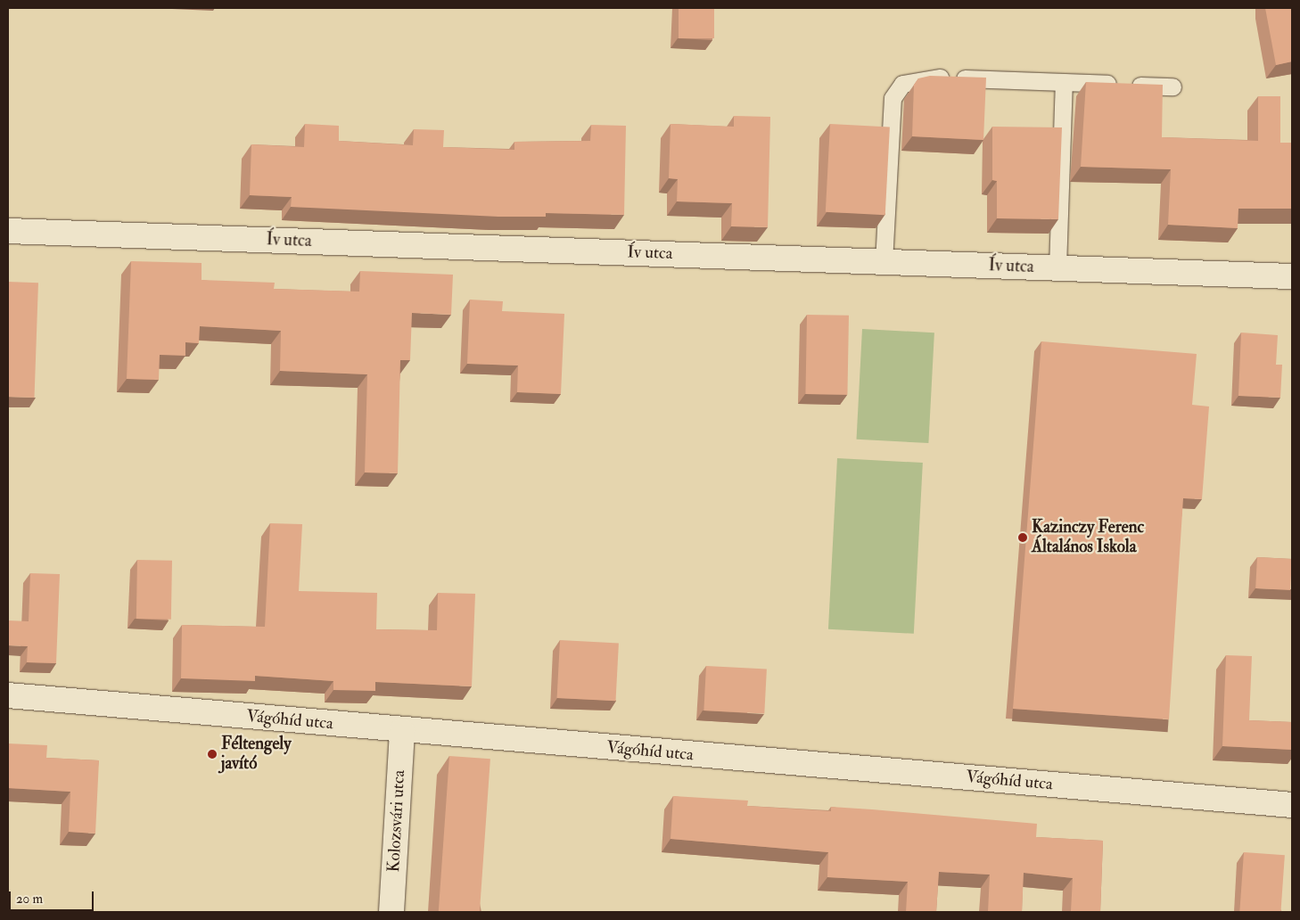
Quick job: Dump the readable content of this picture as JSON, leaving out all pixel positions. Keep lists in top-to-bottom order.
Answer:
{
  "streets": {
    "street": ["Ív utca", "Vágóhíd utca", "Kolozsvári utca"]
  },
  "crossings": [
    ["Vágóhíd utca", "Kolozsvári utca"]
  ],
  "places": ["Kazinczy Ferenc Általános Iskola", "Féltengely javító"],
  "scale_bar": "20 m"
}
